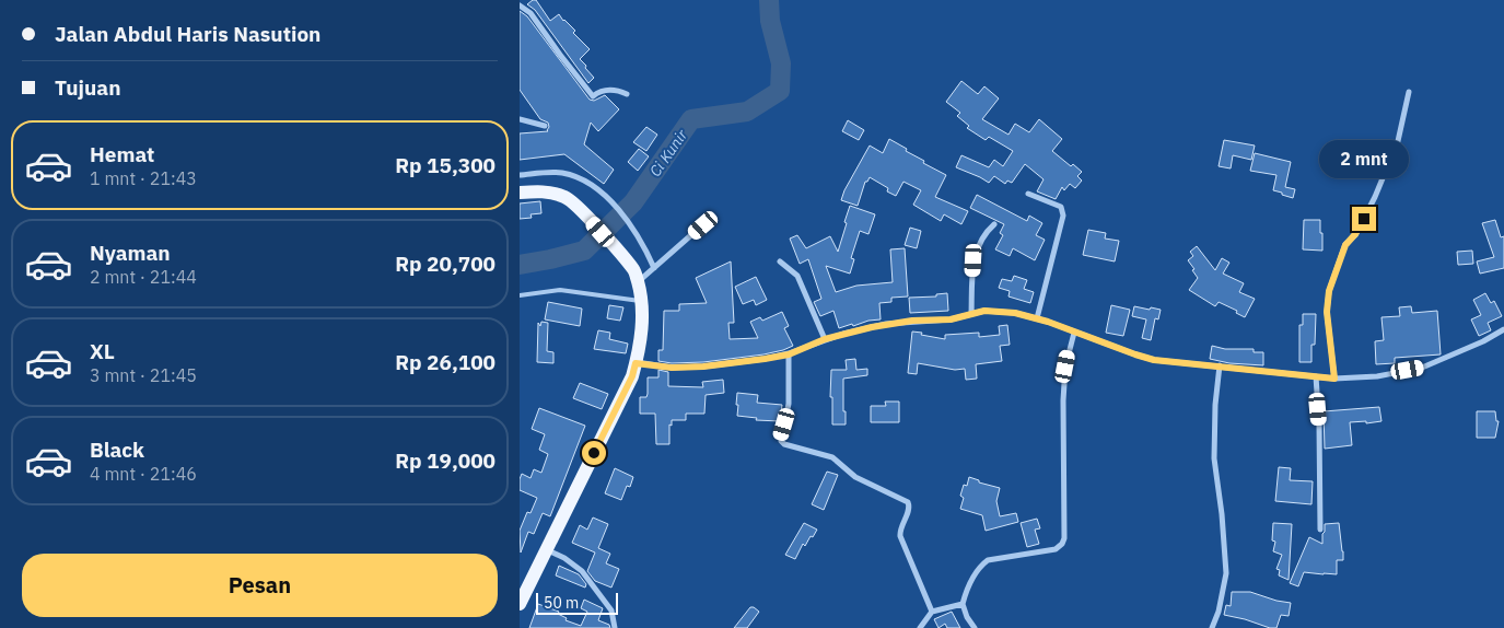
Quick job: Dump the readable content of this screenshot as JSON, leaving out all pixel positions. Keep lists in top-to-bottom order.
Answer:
{
  "water": ["Ci Kunir"],
  "scale_bar": "50 m",
  "page": {
    "banner": ["Jalan Abdul Haris Nasution", "Tujuan"],
    "list": [
      {
        "name": "Hemat",
        "note": "1 mnt · 21:43",
        "value": "Rp 15,300"
      },
      {
        "name": "Nyaman",
        "note": "2 mnt · 21:44",
        "value": "Rp 20,700"
      },
      {
        "name": "XL",
        "note": "3 mnt · 21:45",
        "value": "Rp 26,100"
      },
      {
        "name": "Black",
        "note": "4 mnt · 21:46",
        "value": "Rp 19,000"
      }
    ],
    "bubble": "2 mnt",
    "buttons": "Pesan",
    "scale": "50 m"
  }
}
